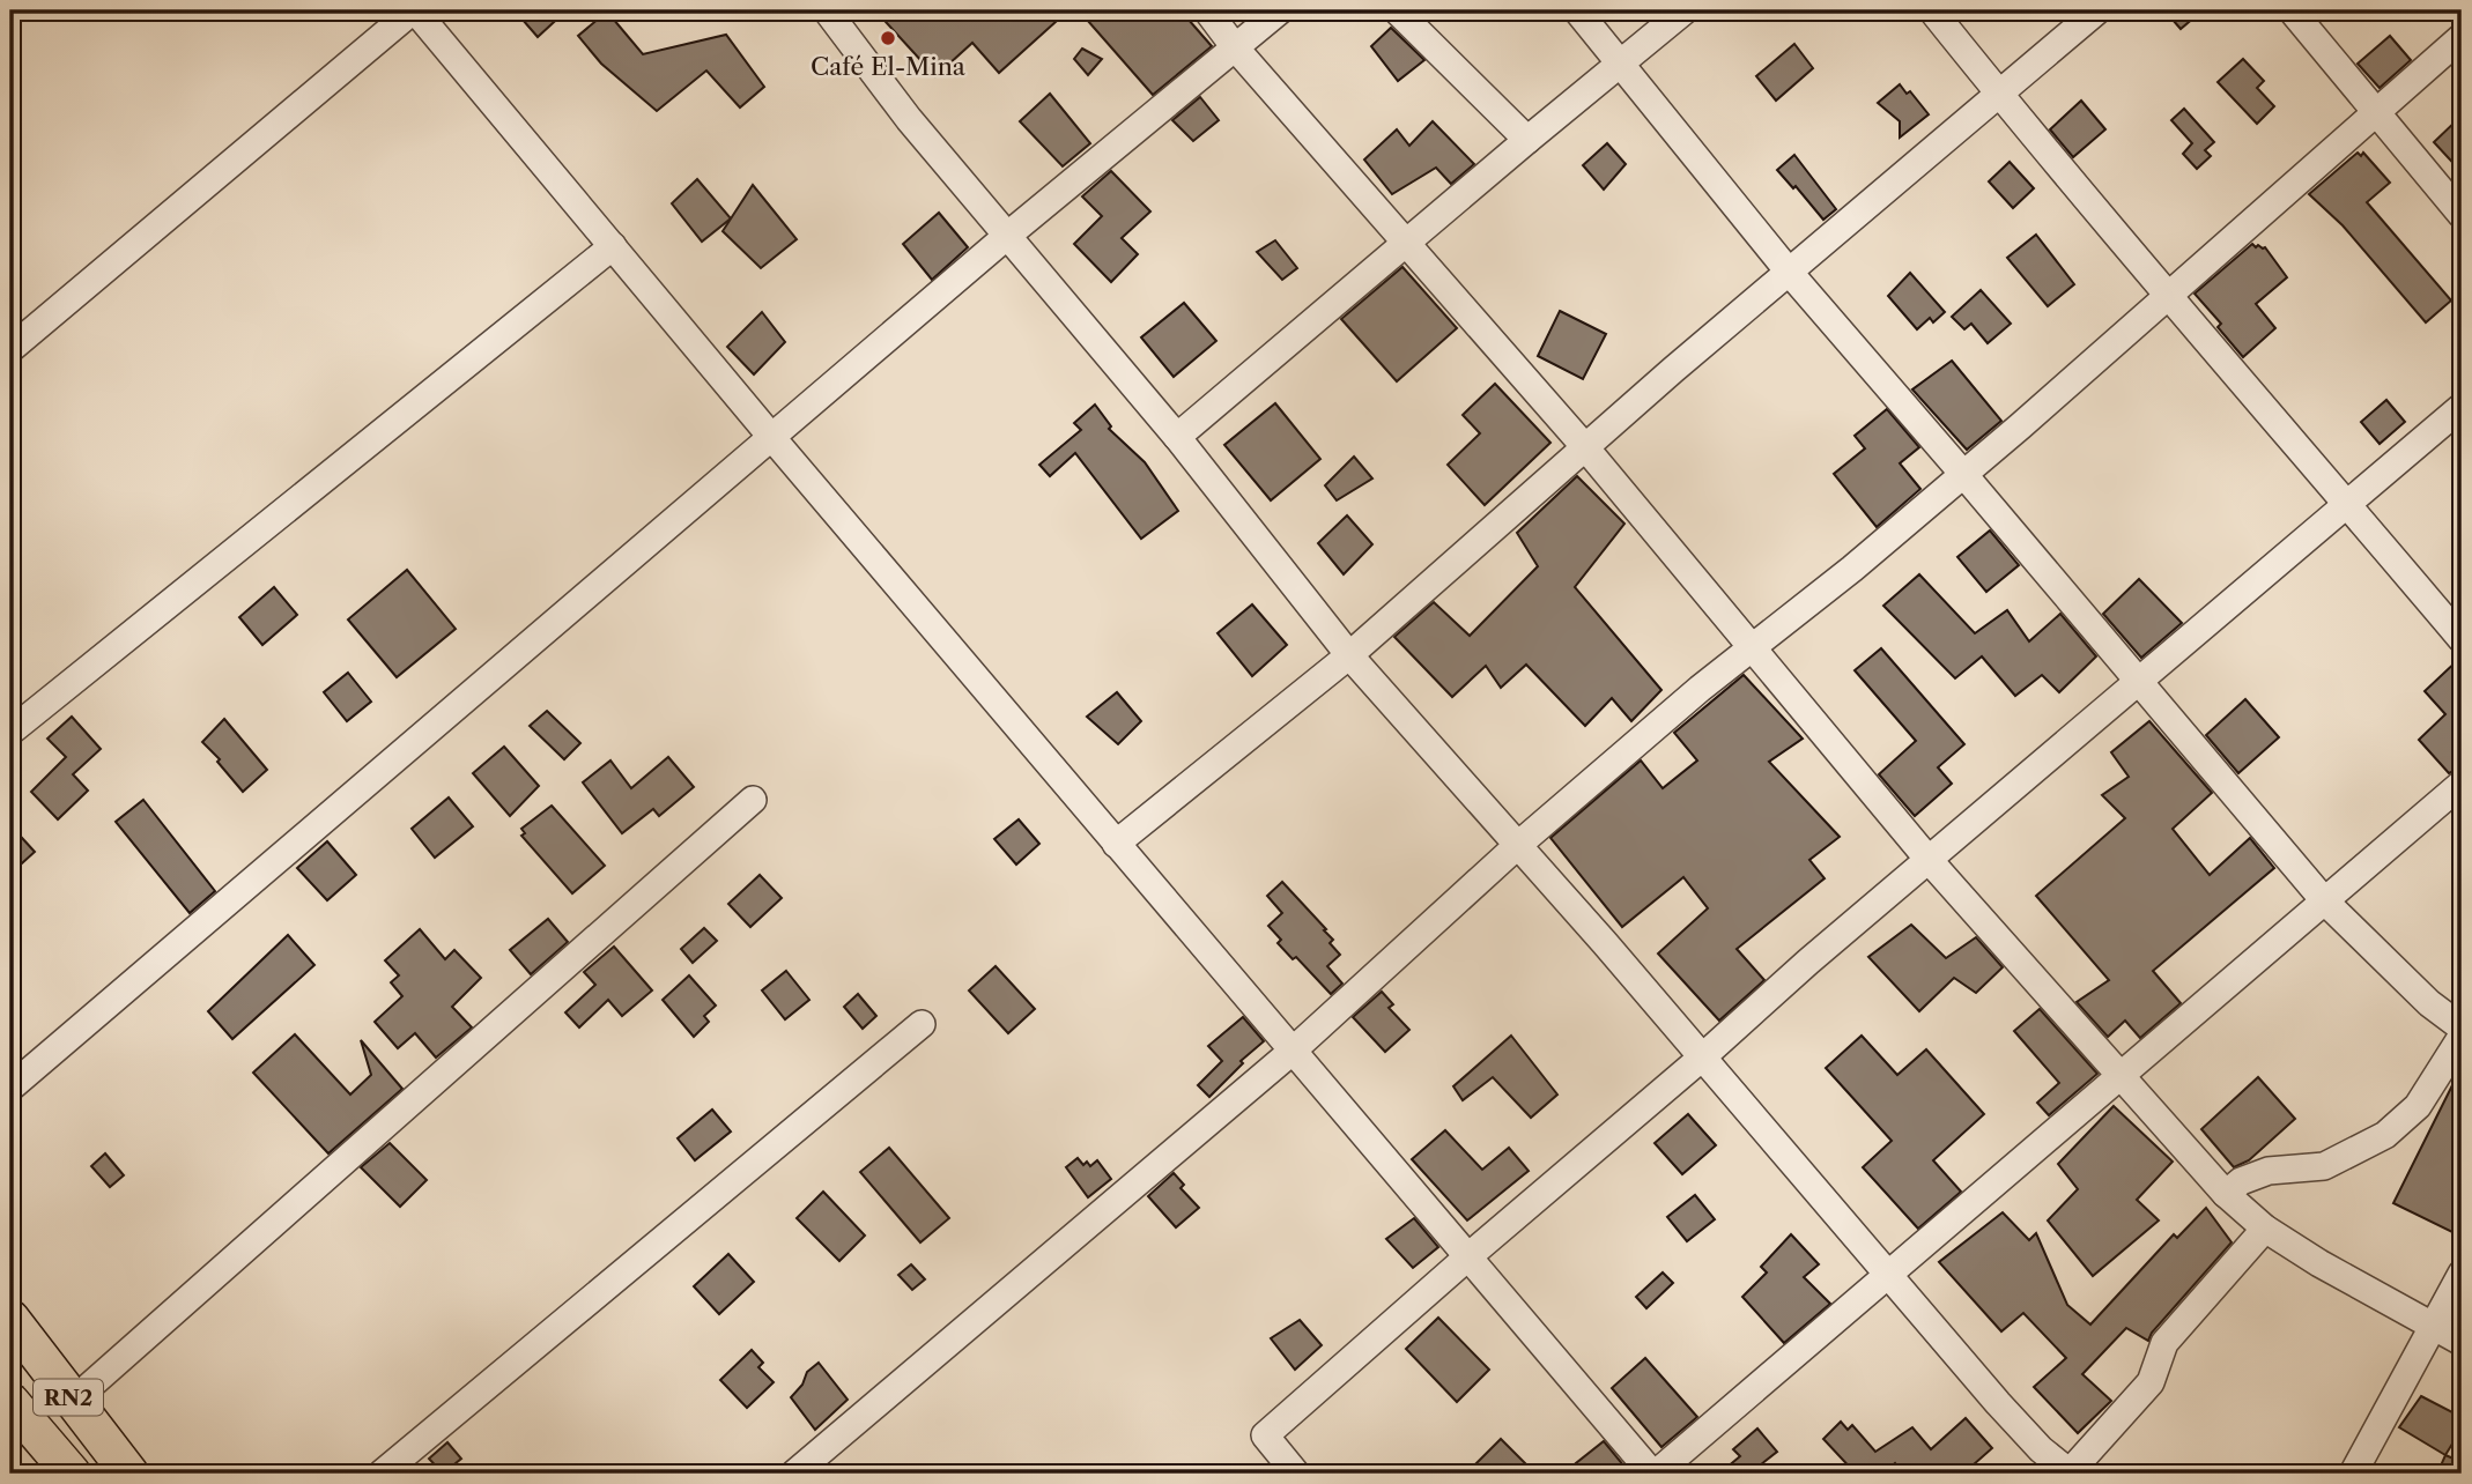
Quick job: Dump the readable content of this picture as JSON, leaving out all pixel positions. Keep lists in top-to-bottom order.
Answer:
{
  "streets": {
    "highway": ["RN2"]
  },
  "places": ["Café El-Mina"]
}
